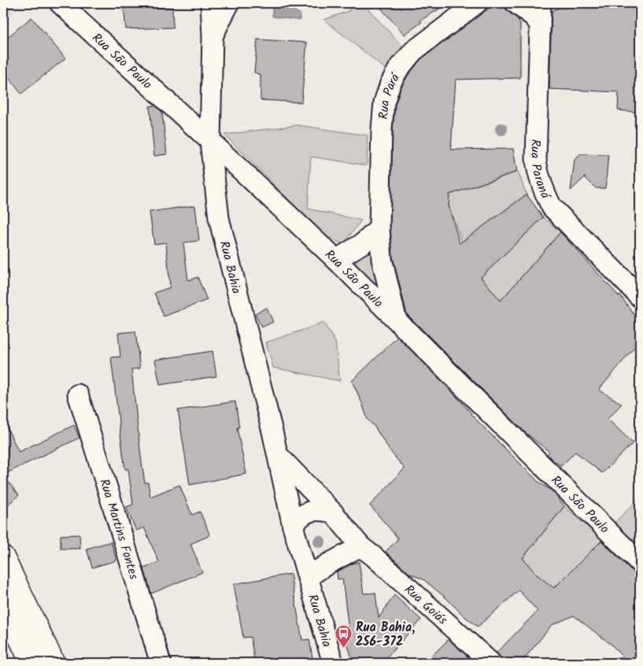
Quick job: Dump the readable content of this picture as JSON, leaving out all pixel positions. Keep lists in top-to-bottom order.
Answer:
{
  "streets": {
    "street": [
      "Rua São Paulo",
      "Rua Pará",
      "Rua Paraná",
      "Rua Bahia",
      "Rua Martins Fontes",
      "Rua Goiás"
    ]
  },
  "crossings": [
    ["Rua São Paulo", "Rua Pará"],
    ["Rua São Paulo", "Rua Bahia"]
  ],
  "places": {
    "bus stop": ["Rua Bahia, 256-372"]
  }
}
